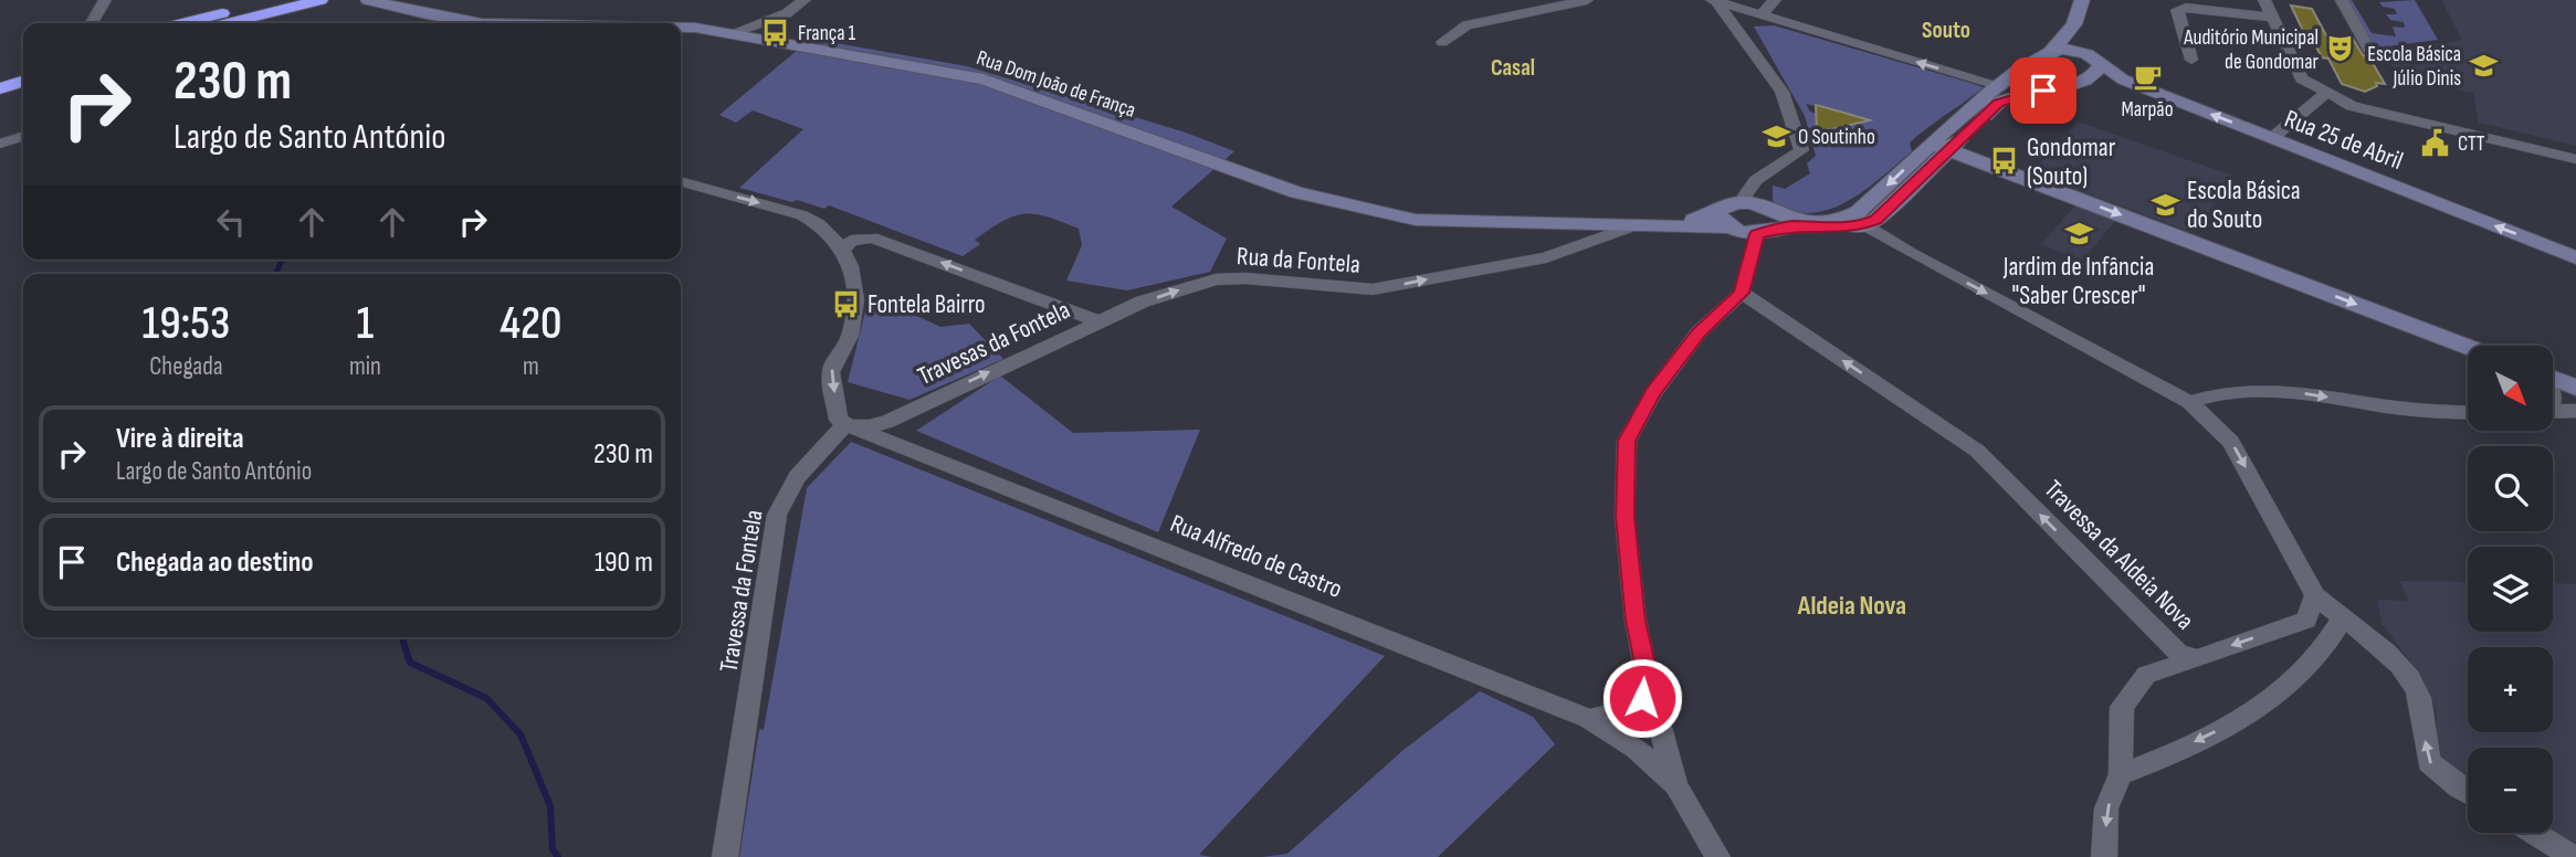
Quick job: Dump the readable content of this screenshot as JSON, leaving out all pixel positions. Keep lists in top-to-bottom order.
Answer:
{
  "streets": {
    "main road": ["Rua Dom João de França", "Rua 25 de Abril"],
    "street": [
      "Rua da Fontela",
      "Travesas da Fontela",
      "Travessa da Aldeia Nova",
      "Rua Alfredo de Castro",
      "Travessa da Fontela"
    ]
  },
  "crossings": [
    ["Rua Dom João de França", "Rua da Fontela"],
    ["Rua da Fontela", "Travesas da Fontela"],
    ["Rua Alfredo de Castro", "Travessa da Fontela"]
  ],
  "one_way": ["Rua da Fontela", "Travesas da Fontela"],
  "districts": ["Souto", "Casal", "Aldeia Nova"],
  "places": {
    "bus stop": ["França 1", "Gondomar (Souto)", "Fontela Bairro"],
    "theatre": ["Auditório Municipal de Gondomar"],
    "school or university": [
      "Escola Básica Júlio Dinis",
      "O Soutinho",
      "Escola Básica do Souto",
      "Jardim de Infância \"Saber Crescer\""
    ],
    "cafe": ["Marpão"],
    "public building": ["CTT"]
  },
  "north": "bottom right",
  "page": {
    "turn": ["230 m", "Largo de Santo António"],
    "eta": [
      "19:53",
      "Chegada",
      "1",
      "min",
      "420",
      "m"
    ],
    "map_buttons": ["+", "−"],
    "list": [
      {
        "name": "Vire à direita",
        "note": "Largo de Santo António",
        "value": "230 m"
      },
      {
        "name": "Chegada ao destino",
        "value": "190 m"
      }
    ]
  }
}
